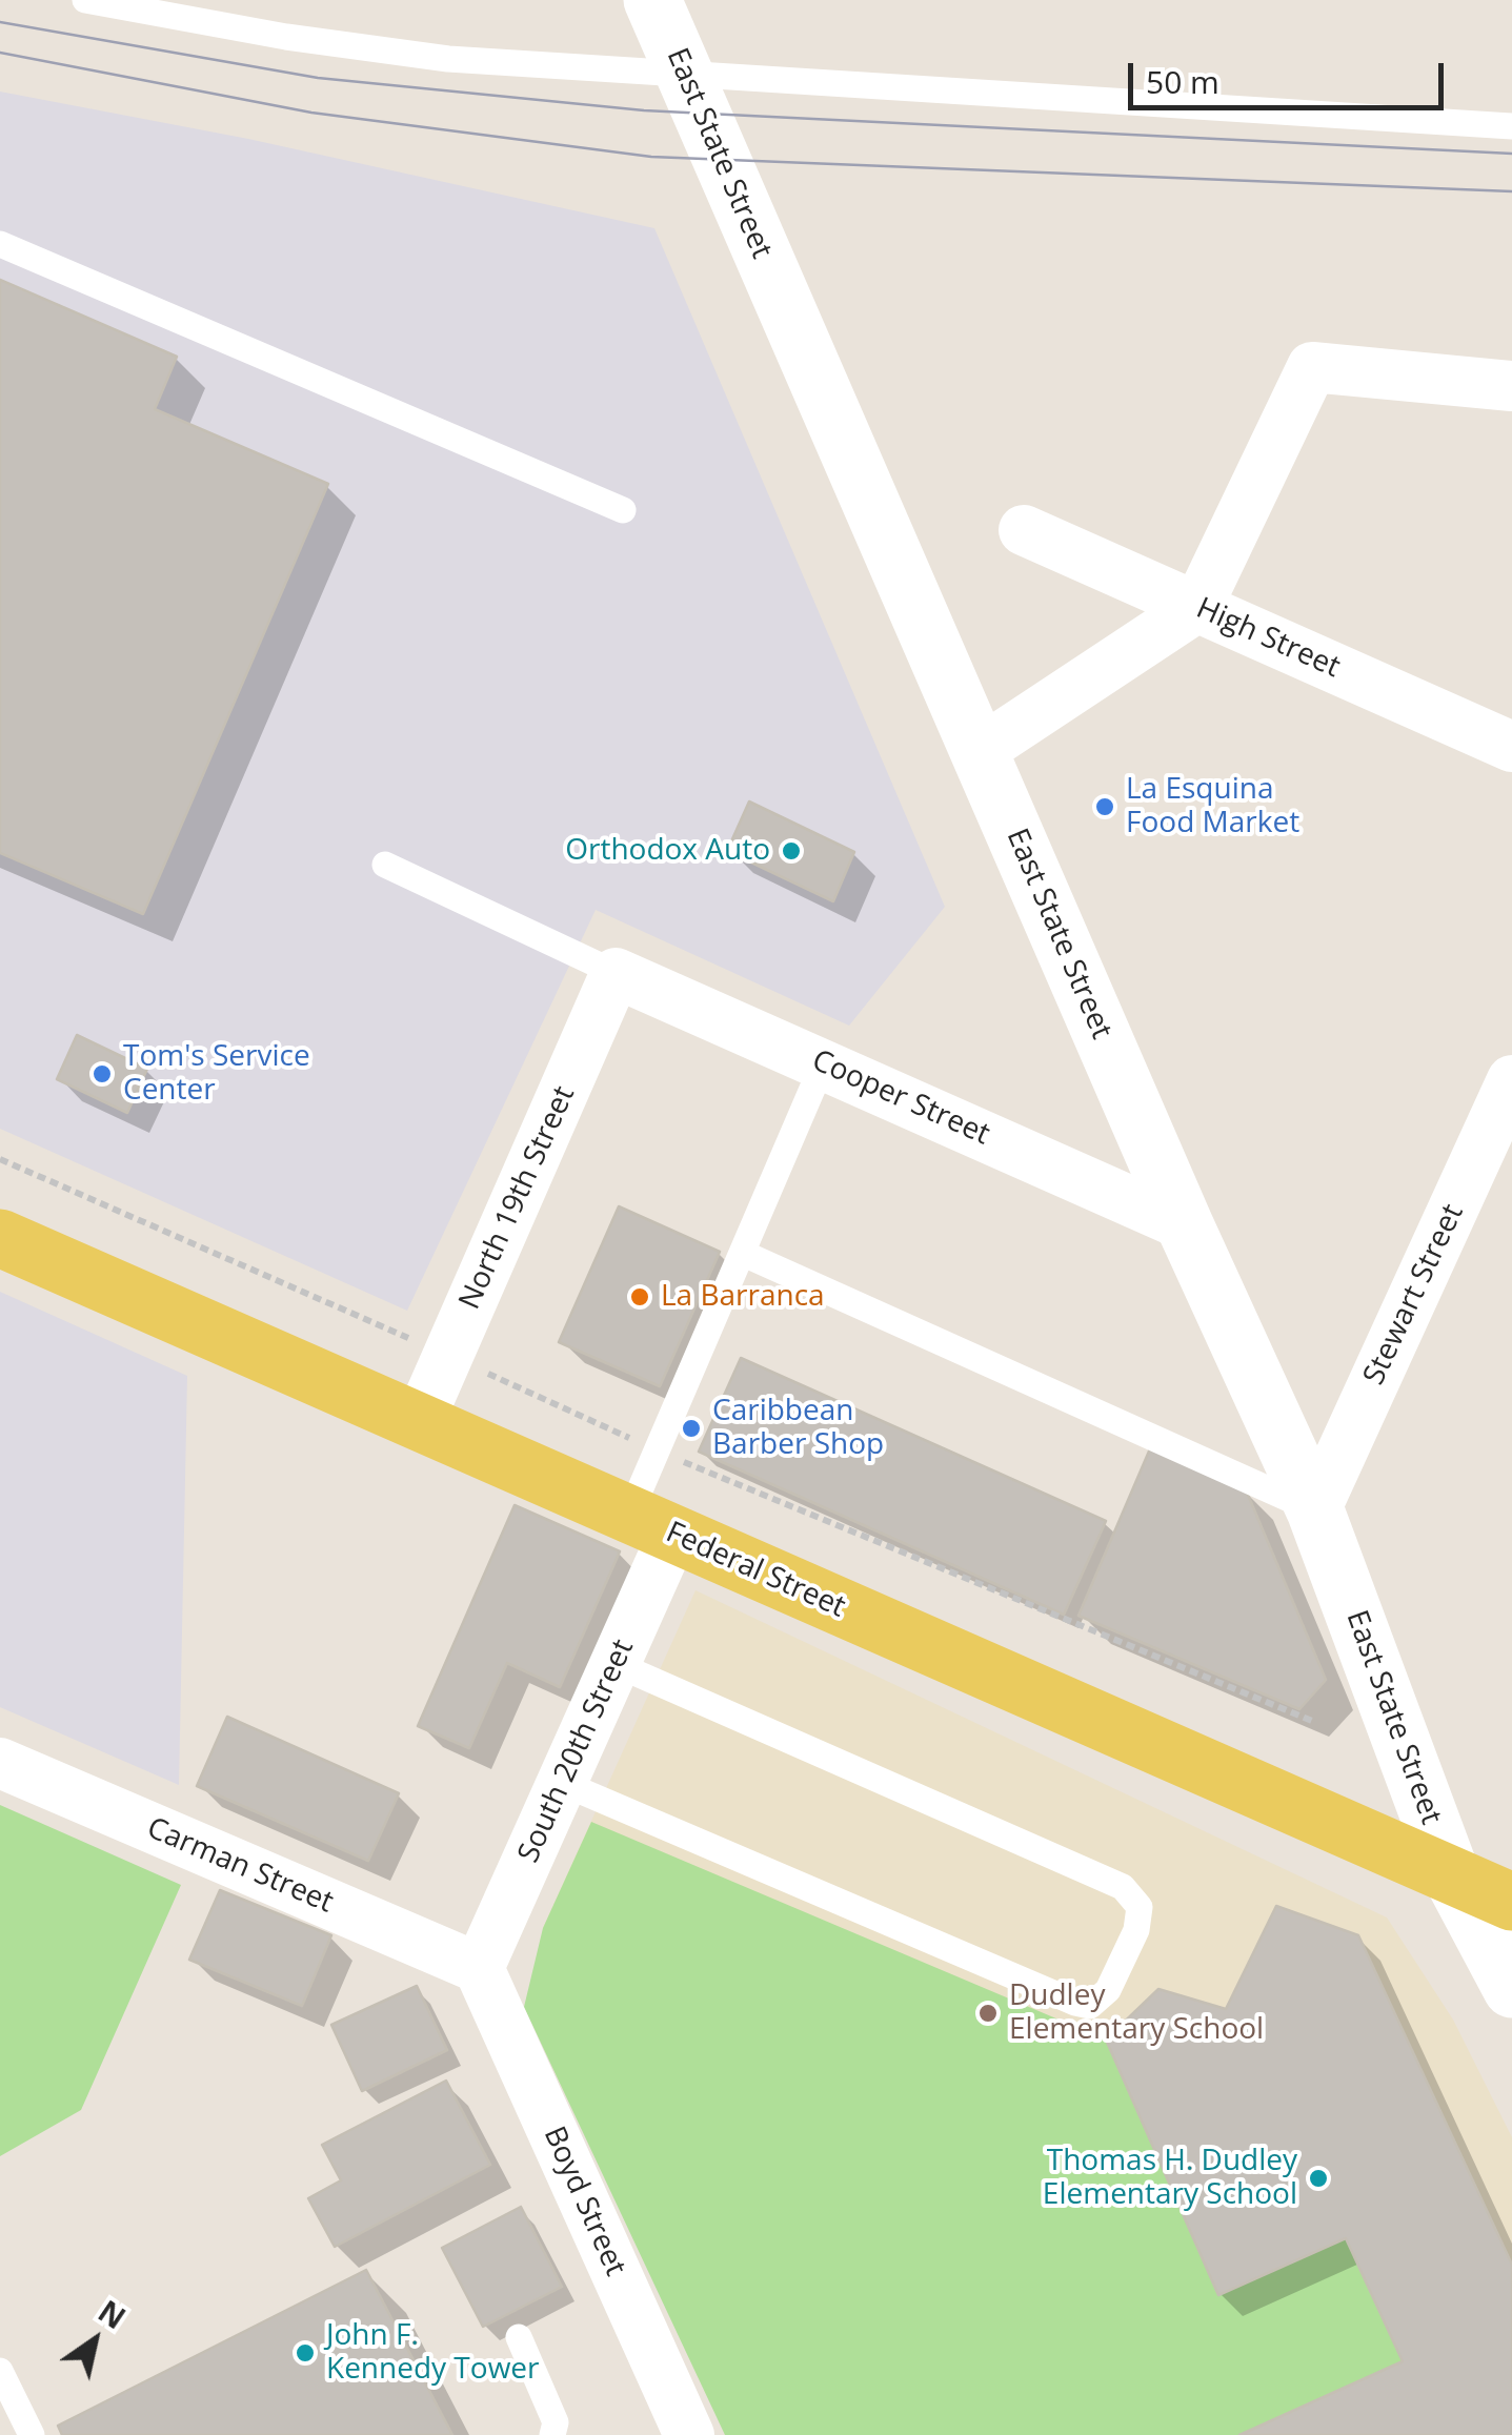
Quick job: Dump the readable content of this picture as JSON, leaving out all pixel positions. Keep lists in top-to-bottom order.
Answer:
{
  "streets": {
    "main road": ["East State Street", "Federal Street"],
    "street": [
      "High Street",
      "Cooper Street",
      "North 19th Street",
      "Stewart Street",
      "South 20th Street",
      "Carman Street",
      "Boyd Street"
    ]
  },
  "crossings": [
    ["East State Street", "Cooper Street"],
    ["East State Street", "Stewart Street"],
    ["East State Street", "Federal Street"],
    ["Cooper Street", "North 19th Street"],
    ["North 19th Street", "Federal Street"],
    ["Federal Street", "South 20th Street"],
    ["South 20th Street", "Carman Street"],
    ["South 20th Street", "Boyd Street"],
    ["Carman Street", "Boyd Street"]
  ],
  "places": [
    "La Esquina Food Market",
    "Orthodox Auto",
    "Tom's Service Center",
    "La Barranca",
    "Caribbean Barber Shop",
    "Dudley Elementary School",
    "Thomas H. Dudley Elementary School",
    "John F. Kennedy Tower"
  ],
  "scale_bar": "50 m",
  "north": "top right"
}
